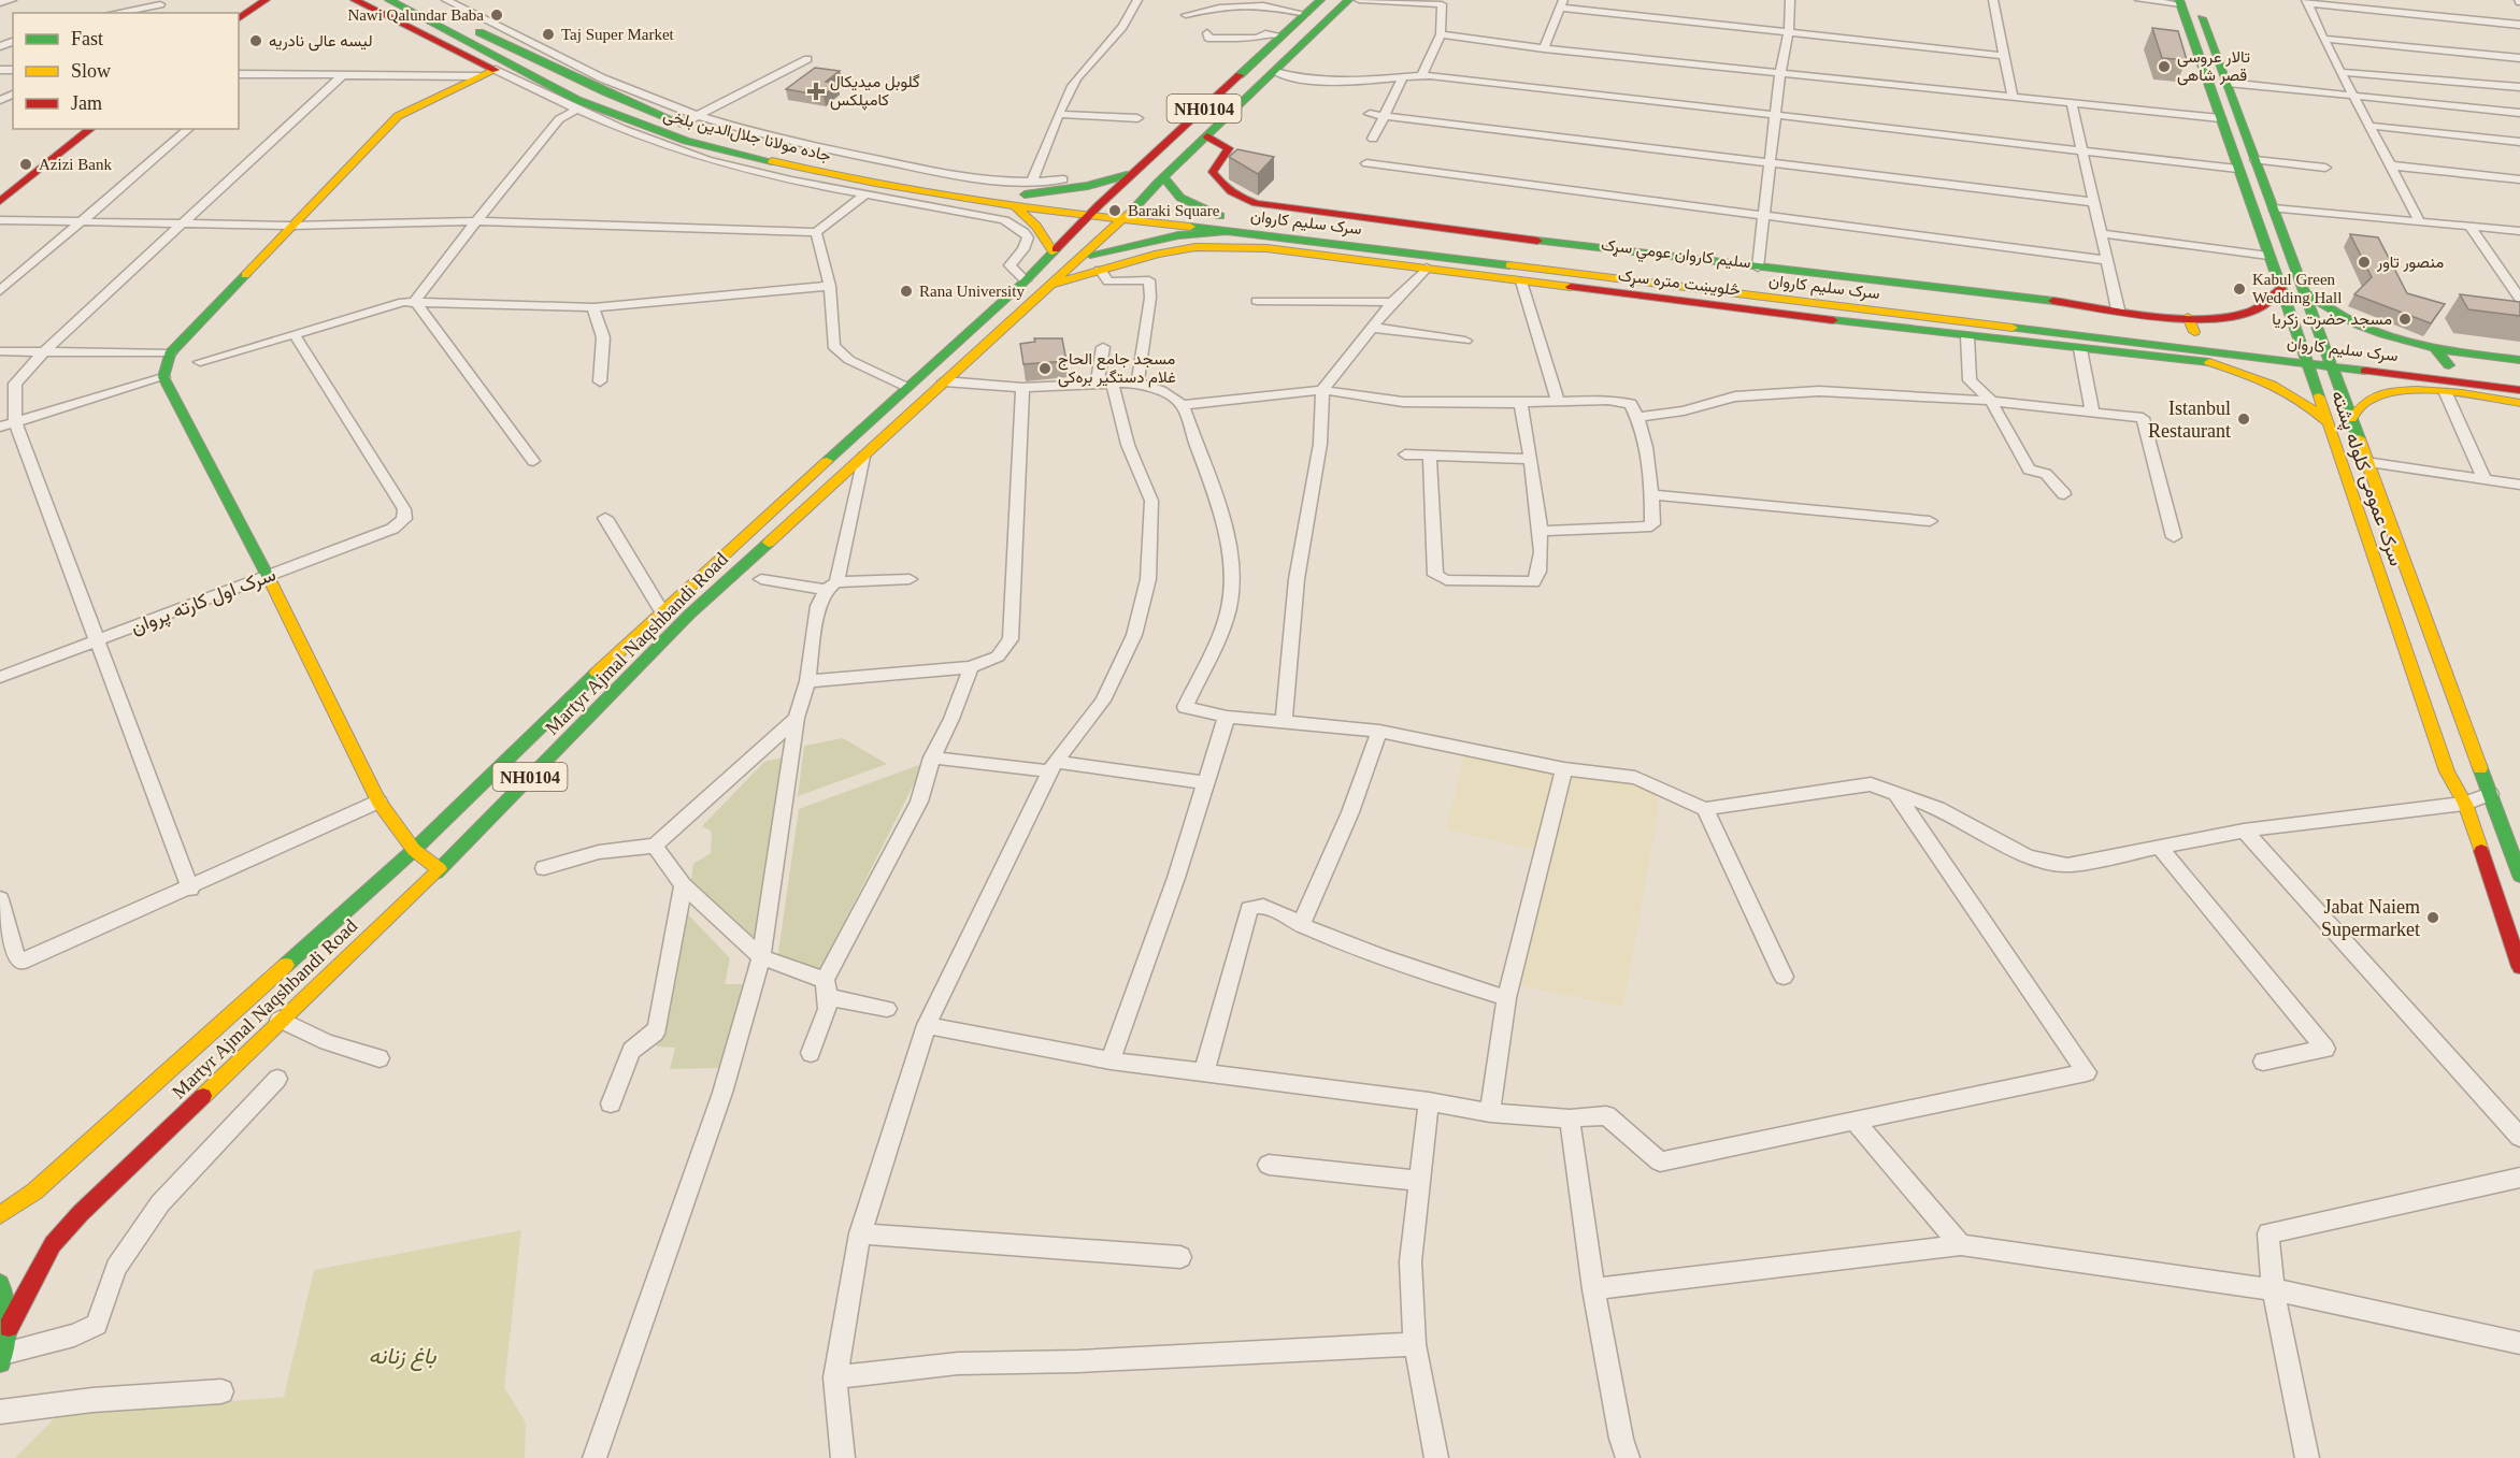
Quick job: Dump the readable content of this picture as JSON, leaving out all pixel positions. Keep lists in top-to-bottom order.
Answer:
{
  "streets": {
    "main road": [
      "NH0104",
      "جاده مولانا جلال‌الدین بلخی",
      "سرک سلیم کاروان",
      "سلیم کاروان عومي سړک",
      "څلویښت متره سړک",
      "سرک عمومی کلوله پشته",
      "Martyr Ajmal Naqshbandi Road"
    ],
    "street": ["سرک اول کارته پروان"]
  },
  "crossings": [
    ["NH0104", "جاده مولانا جلال‌الدین بلخی"],
    ["NH0104", "سلیم کاروان عومي سړک"],
    ["NH0104", "څلویښت متره سړک"],
    ["NH0104", "Martyr Ajmal Naqshbandi Road"],
    ["جاده مولانا جلال‌الدین بلخی", "سرک سلیم کاروان"],
    ["جاده مولانا جلال‌الدین بلخی", "سلیم کاروان عومي سړک"],
    ["جاده مولانا جلال‌الدین بلخی", "Martyr Ajmal Naqshbandi Road"],
    ["سرک سلیم کاروان", "څلویښت متره سړک"],
    ["سرک سلیم کاروان", "سرک عمومی کلوله پشته"],
    ["سرک سلیم کاروان", "Martyr Ajmal Naqshbandi Road"],
    ["سلیم کاروان عومي سړک", "څلویښت متره سړک"],
    ["سلیم کاروان عومي سړک", "Martyr Ajmal Naqshbandi Road"],
    ["څلویښت متره سړک", "سرک عمومی کلوله پشته"],
    ["څلویښت متره سړک", "Martyr Ajmal Naqshbandi Road"]
  ],
  "parks": ["باغ زنانه"],
  "places": {
    "other": [
      "Nawi Qalundar Baba",
      "Taj Super Market",
      "لیسه عالی نادریه",
      "تالار عروسی قصر شاهی",
      "Azizi Bank",
      "Baraki Square",
      "منصور تاور",
      "Kabul Green Wedding Hall",
      "Rana University",
      "مسجد حضرت زکریا",
      "مسجد جامع الحاج غلام دستگیر بره‌کی",
      "Istanbul Restaurant",
      "Jabat Naiem Supermarket"
    ],
    "health": ["گلوبل میدیکال کامپلکس"]
  },
  "legend": ["Fast", "Slow", "Jam"]
}
